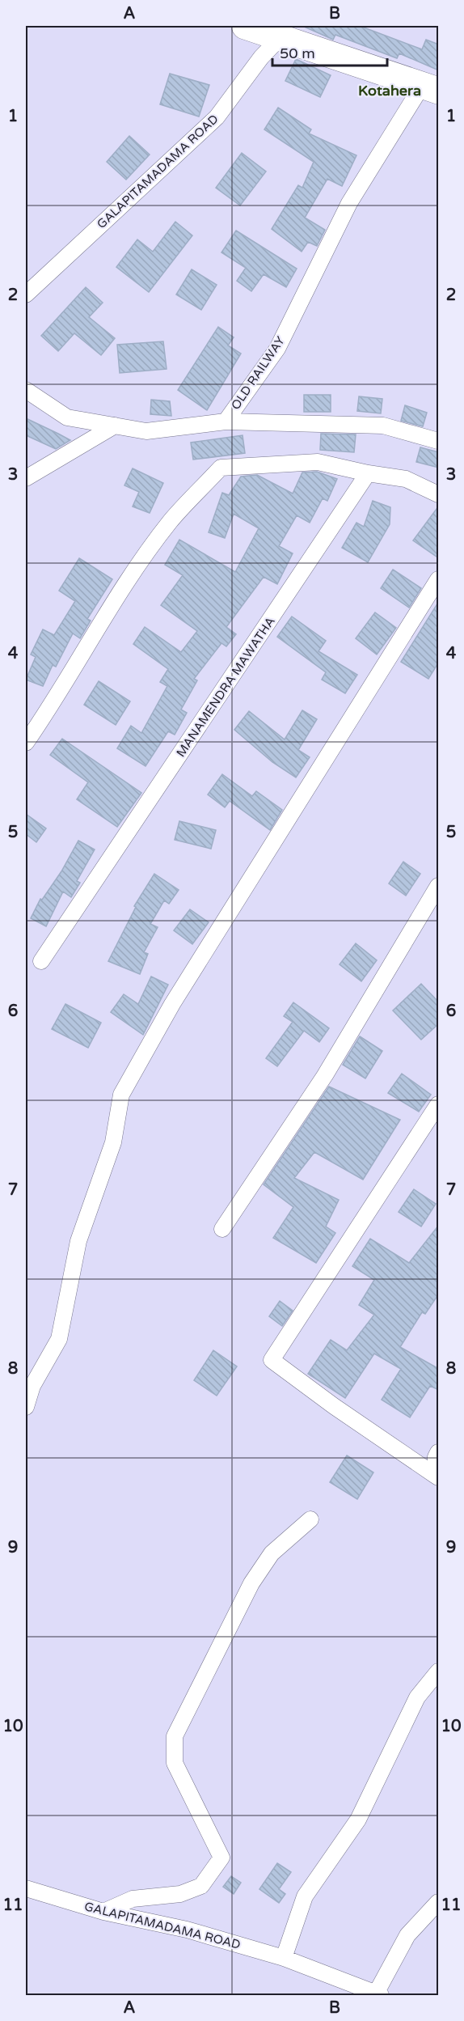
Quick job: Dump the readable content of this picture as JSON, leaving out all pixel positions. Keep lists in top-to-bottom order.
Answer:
{
  "streets": {
    "street": ["GALAPITAMADAMA ROAD", "OLD RAILWAY", "MANAMENDRA MAWATHA"]
  },
  "districts": ["Kotahera"],
  "scale_bar": "50 m",
  "grid": {
    "columns": ["A", "B"],
    "rows": [
      "1",
      "2",
      "3",
      "4",
      "5",
      "6",
      "7",
      "8",
      "9",
      "10",
      "11"
    ]
  }
}
